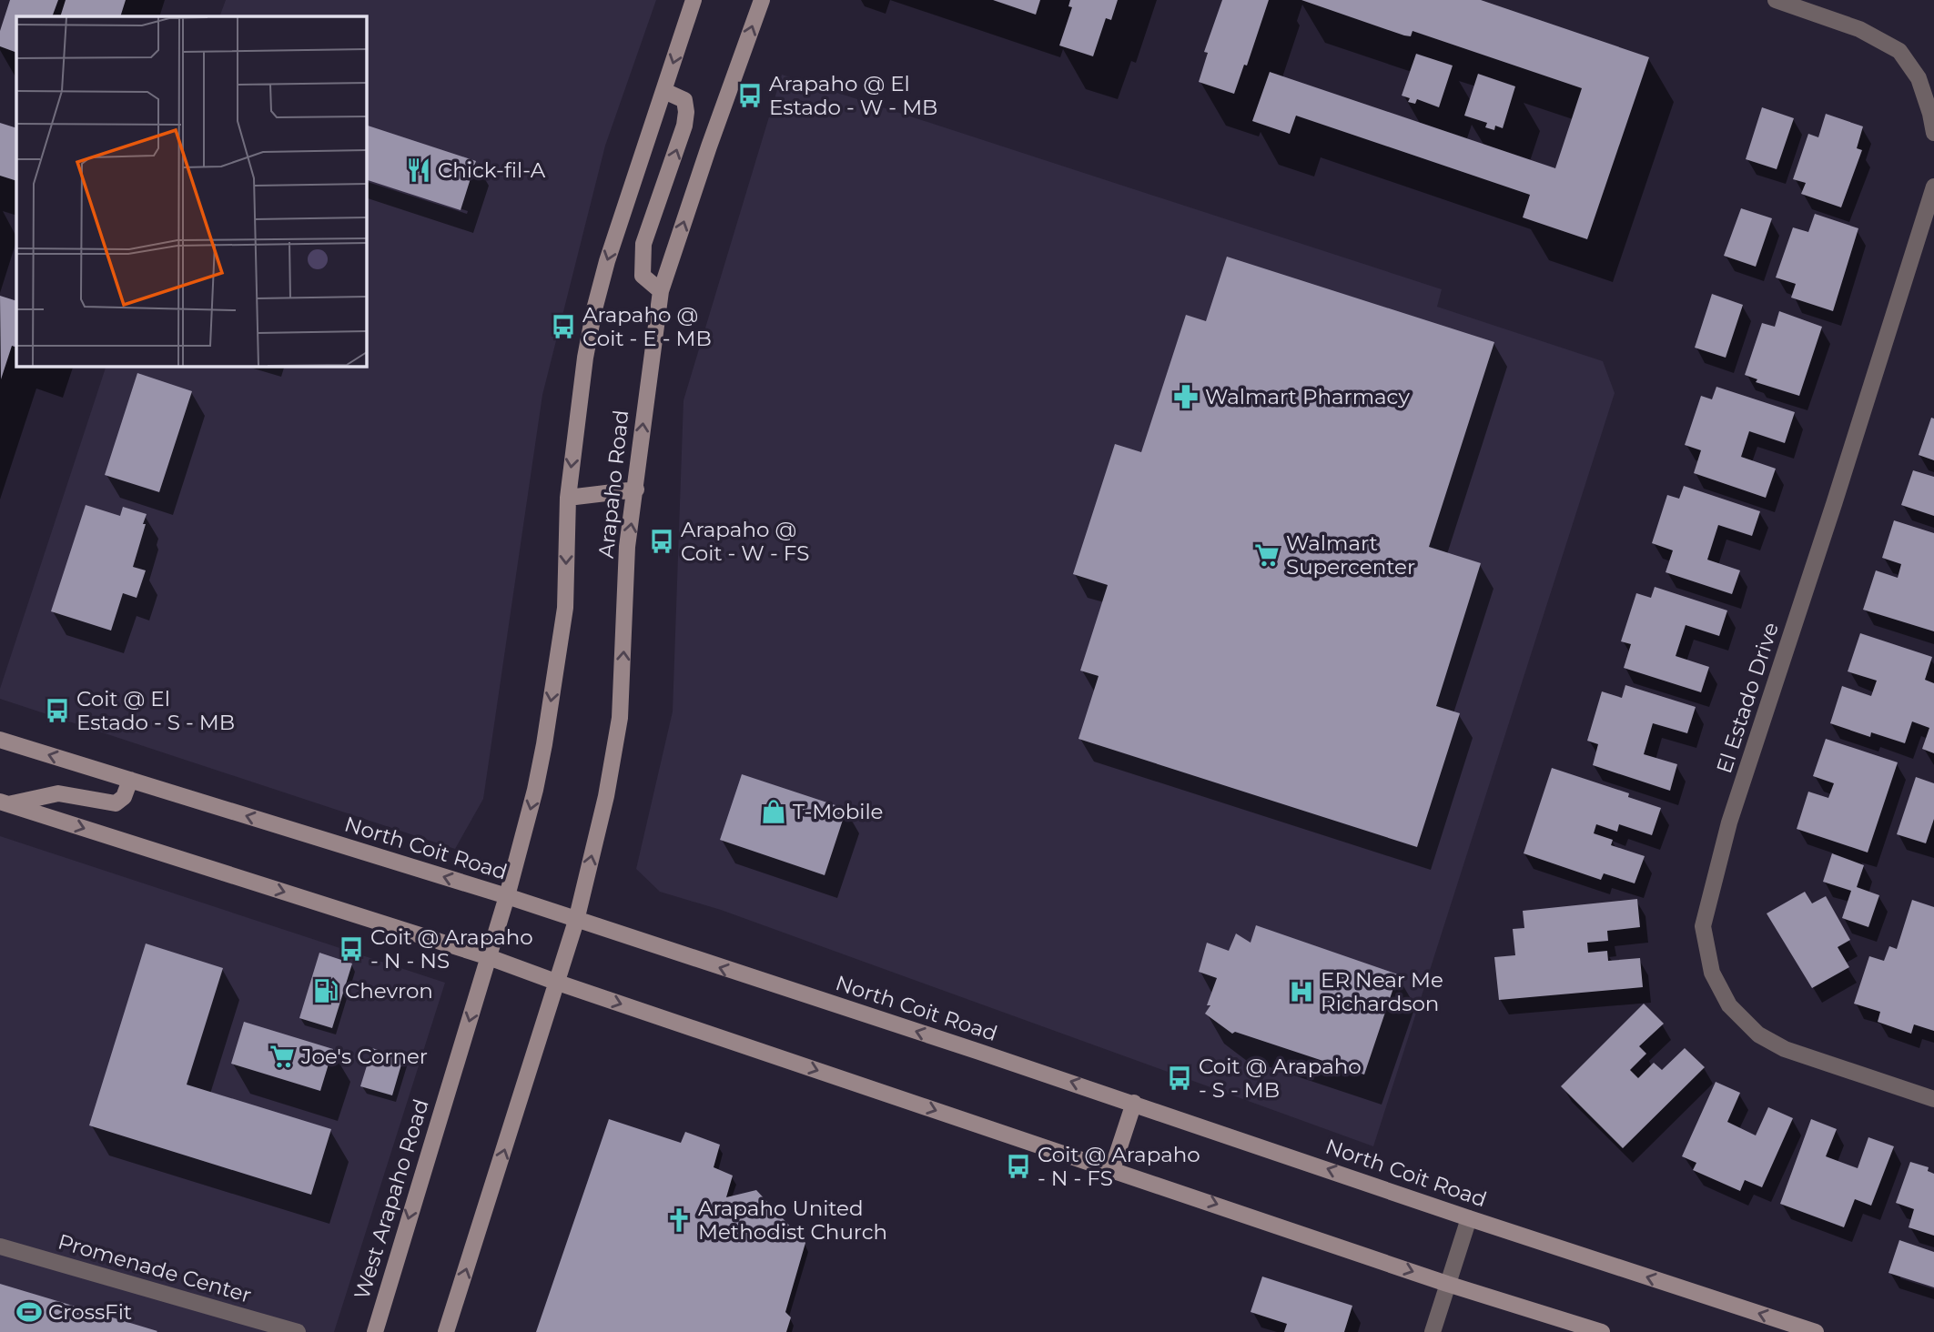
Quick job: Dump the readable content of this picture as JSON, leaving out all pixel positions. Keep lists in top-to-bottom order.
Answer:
{
  "streets": {
    "main road": ["Arapaho Road", "North Coit Road", "West Arapaho Road"],
    "street": ["El Estado Drive", "Promenade Center"]
  },
  "crossings": [
    ["Arapaho Road", "North Coit Road"],
    ["Arapaho Road", "West Arapaho Road"],
    ["North Coit Road", "West Arapaho Road"]
  ],
  "places": {
    "bus stop": [
      "Arapaho @ El Estado - W - MB",
      "Arapaho @ Coit - E - MB",
      "Arapaho @ Coit - W - FS",
      "Coit @ El Estado - S - MB",
      "Coit @ Arapaho - N - NS",
      "Coit @ Arapaho - S - MB",
      "Coit @ Arapaho - N - FS"
    ],
    "restaurant": ["Chick-fil-A"],
    "pharmacy": ["Walmart Pharmacy"],
    "supermarket": ["Walmart Supercenter", "Joe's Corner"],
    "shop": ["T-Mobile"],
    "fuel station": ["Chevron"],
    "hospital": ["ER Near Me Richardson"],
    "church": ["Arapaho United Methodist Church"],
    "sports": ["CrossFit"]
  }
}
